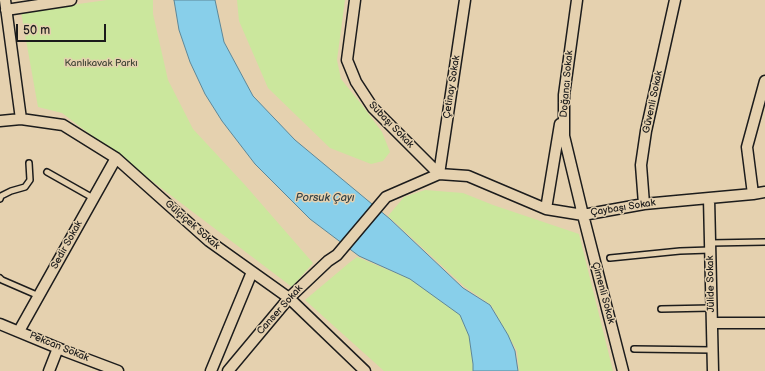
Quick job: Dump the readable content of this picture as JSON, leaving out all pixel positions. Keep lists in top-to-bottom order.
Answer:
{
  "streets": {
    "street": [
      "Doğancı Sokak",
      "Çetinay Sokak",
      "Güvenli Sokak",
      "Subaşı Sokak",
      "Çaybaşı Sokak",
      "Gülçiçek Sokak",
      "Sedir Sokak",
      "Jülide Sokak",
      "Çimenli Sokak",
      "Canser Sokak",
      "Pekcan Sokak"
    ]
  },
  "crossings": [
    ["Doğancı Sokak", "Çaybaşı Sokak"],
    ["Doğancı Sokak", "Çimenli Sokak"],
    ["Çetinay Sokak", "Subaşı Sokak"],
    ["Çetinay Sokak", "Çaybaşı Sokak"],
    ["Çetinay Sokak", "Canser Sokak"],
    ["Güvenli Sokak", "Çaybaşı Sokak"],
    ["Subaşı Sokak", "Çaybaşı Sokak"],
    ["Subaşı Sokak", "Canser Sokak"],
    ["Çaybaşı Sokak", "Jülide Sokak"],
    ["Çaybaşı Sokak", "Çimenli Sokak"],
    ["Çaybaşı Sokak", "Canser Sokak"],
    ["Gülçiçek Sokak", "Sedir Sokak"],
    ["Gülçiçek Sokak", "Canser Sokak"],
    ["Sedir Sokak", "Pekcan Sokak"]
  ],
  "water": ["Porsuk Çayı"],
  "parks": ["Kanlıkavak Parkı"],
  "scale_bar": "50 m"
}
